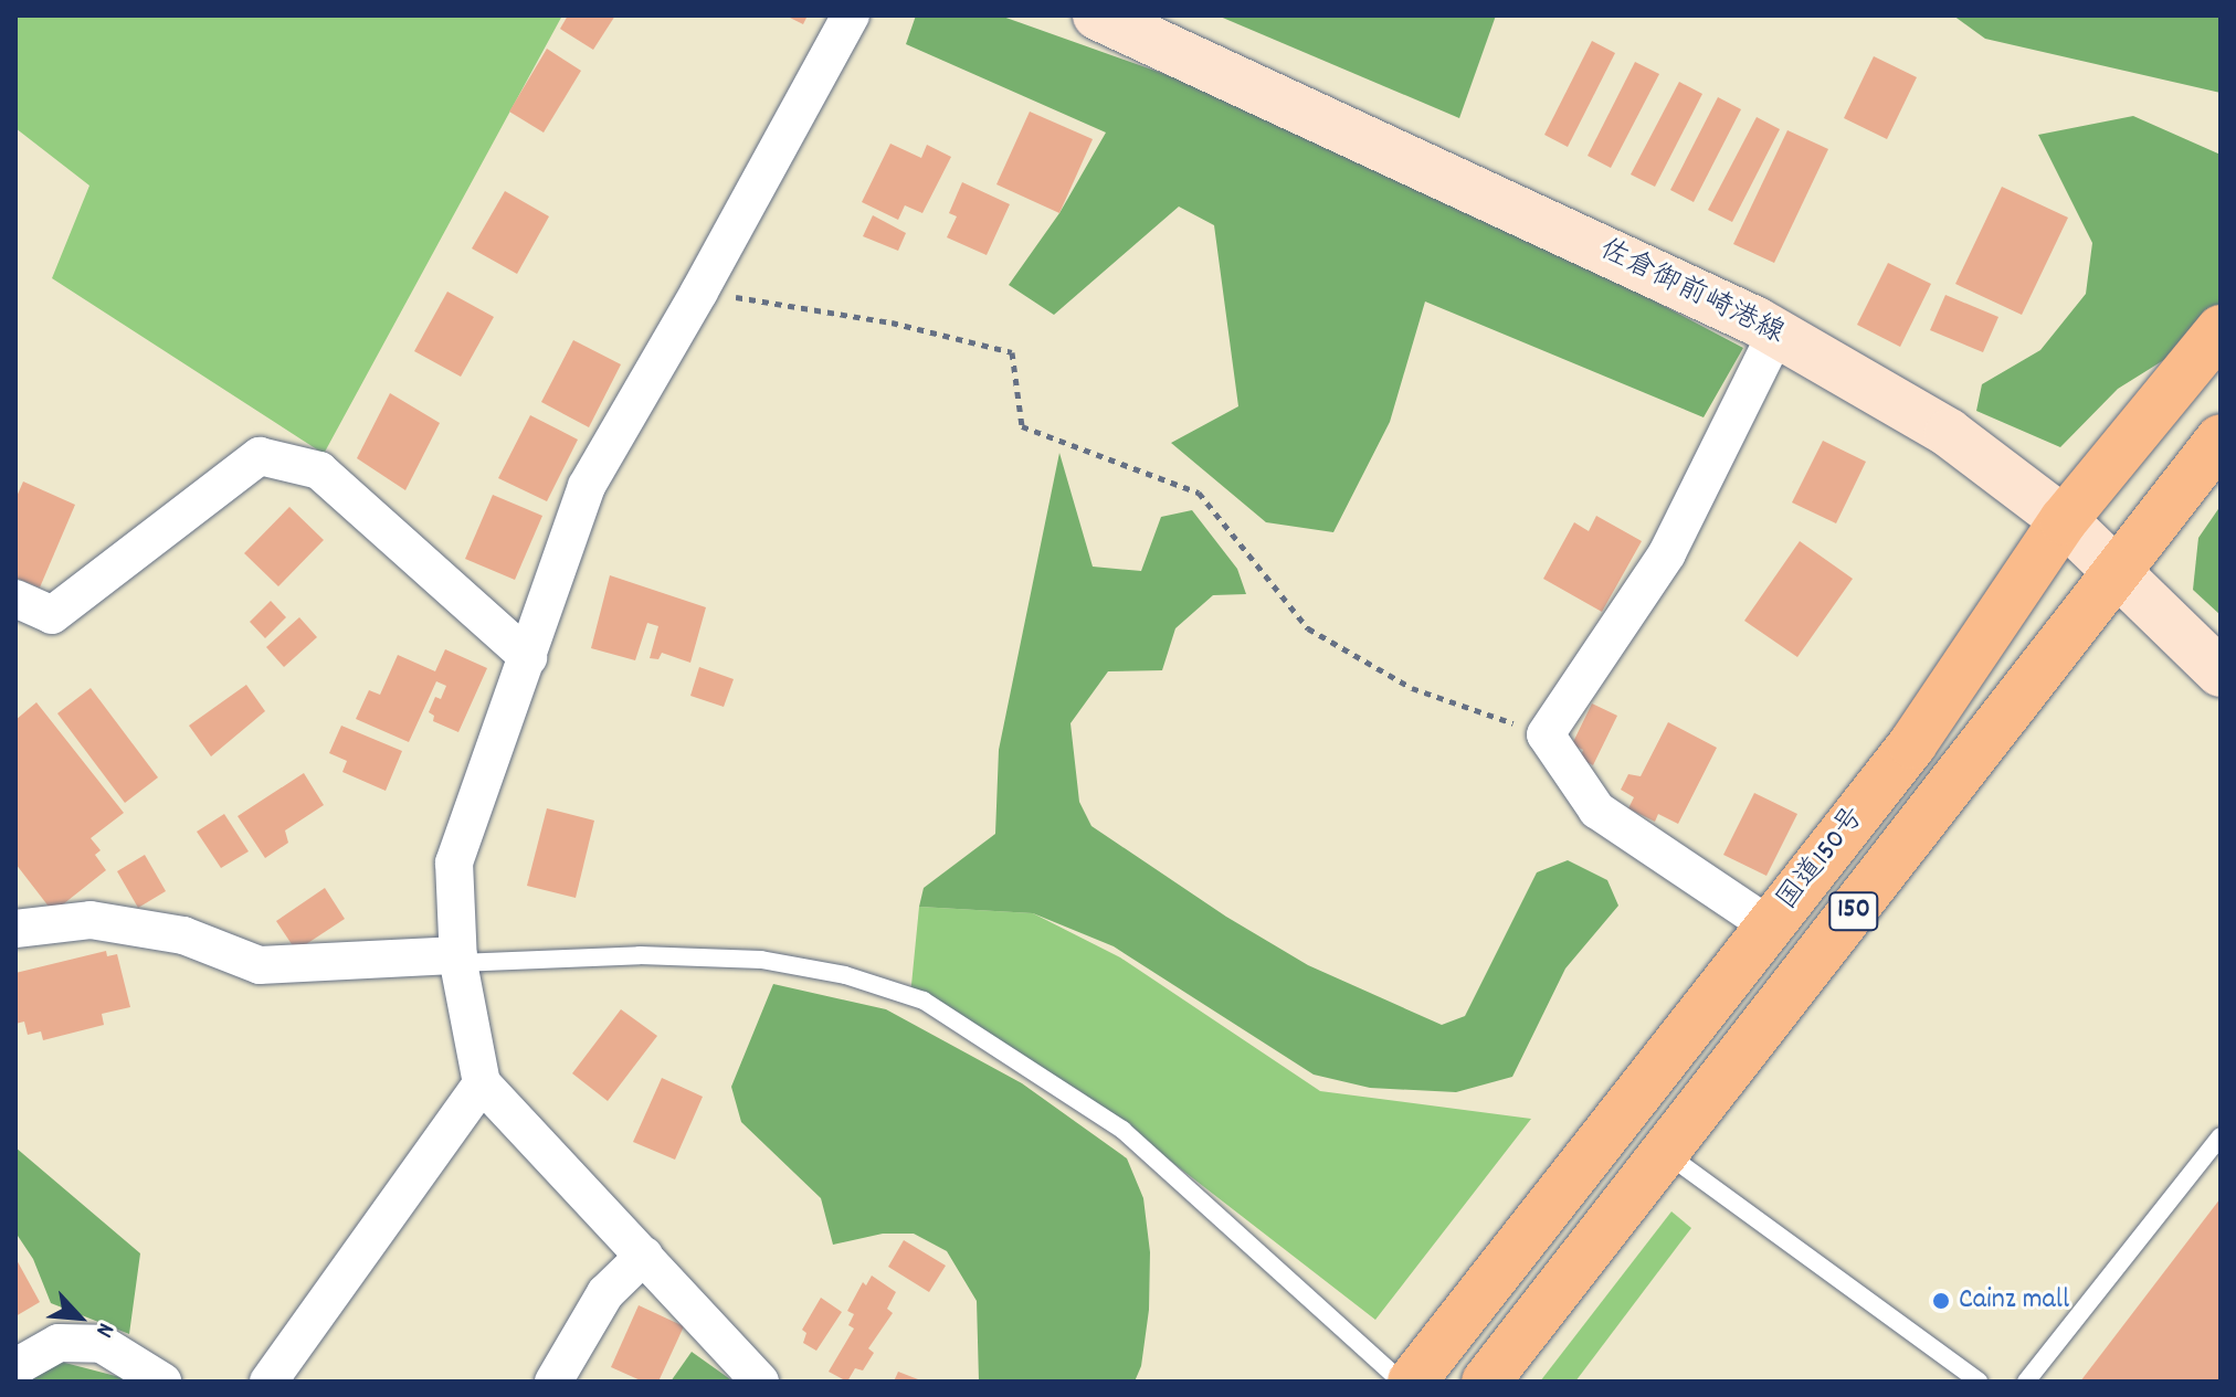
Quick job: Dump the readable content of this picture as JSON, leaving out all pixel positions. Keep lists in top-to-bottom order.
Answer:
{
  "streets": {
    "highway": ["国道150号", "150"],
    "main road": ["佐倉御前崎港線"]
  },
  "crossings": [
    ["佐倉御前崎港線", "国道150号"]
  ],
  "places": ["Cainz mall"],
  "north": "bottom right"
}
